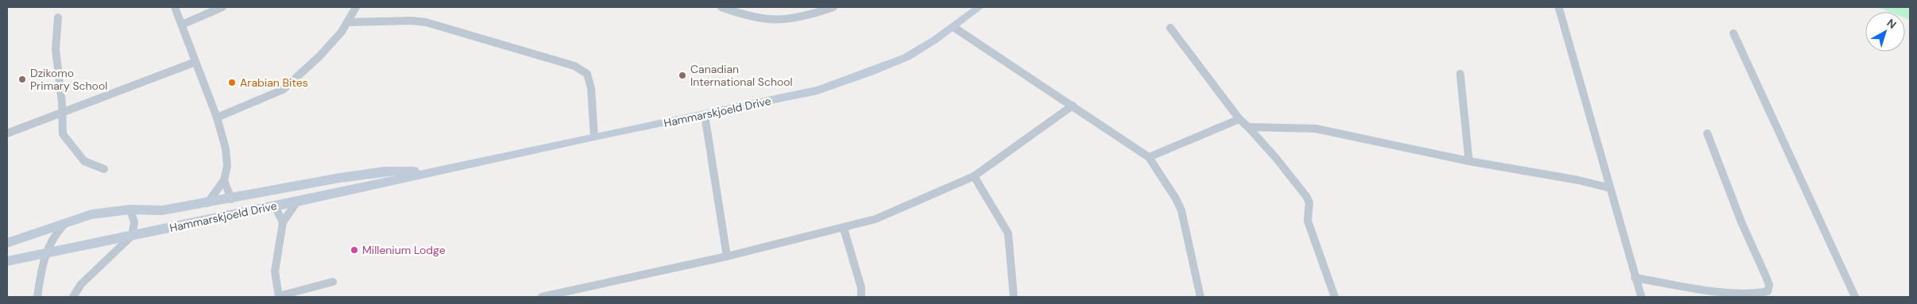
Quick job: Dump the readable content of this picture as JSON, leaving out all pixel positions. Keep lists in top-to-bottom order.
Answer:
{
  "streets": {
    "main road": ["Hammarskjoeld Drive"]
  },
  "places": [
    "Canadian International School",
    "Dzikomo Primary School",
    "Arabian Bites",
    "Millenium Lodge"
  ],
  "north": "top right"
}
